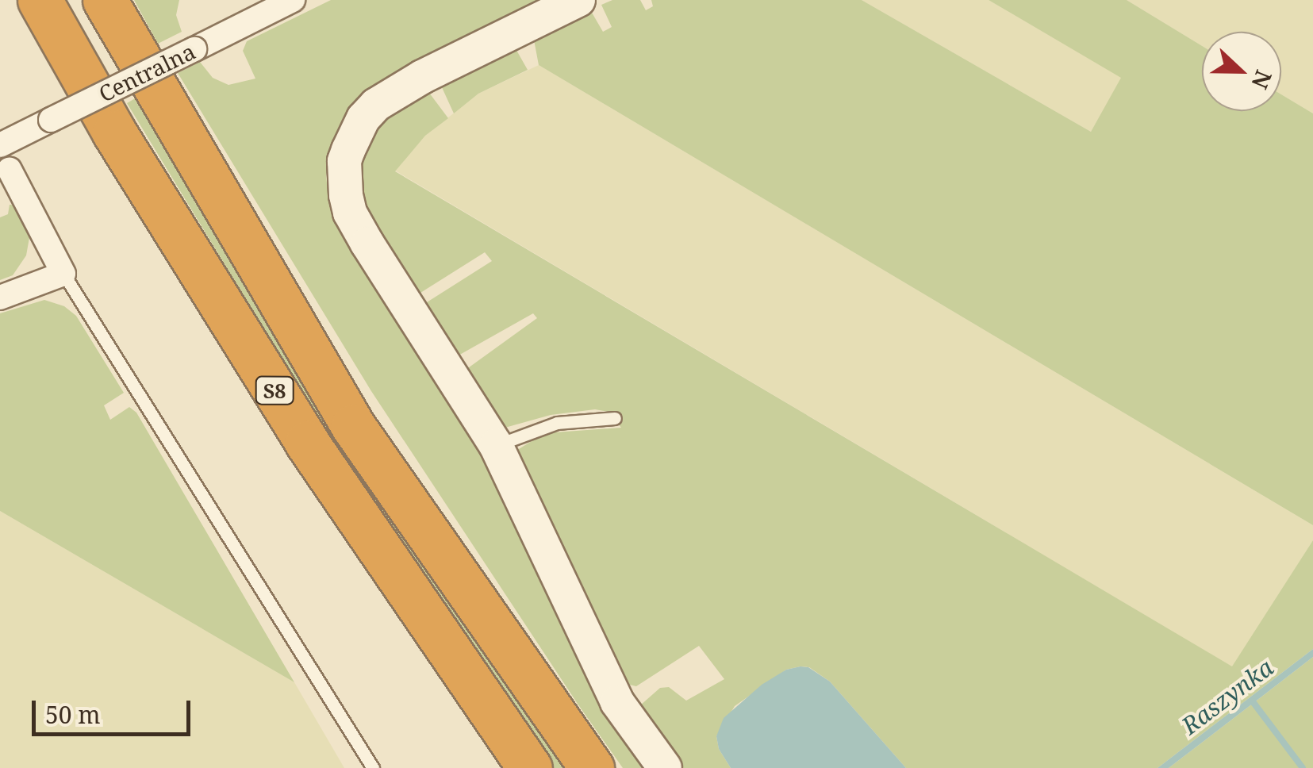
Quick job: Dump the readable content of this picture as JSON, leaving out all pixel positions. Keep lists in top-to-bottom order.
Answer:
{
  "streets": {
    "highway": ["S8"],
    "street": ["Centralna"]
  },
  "water": ["Raszynka"],
  "scale_bar": "50 m",
  "north": "right"
}
